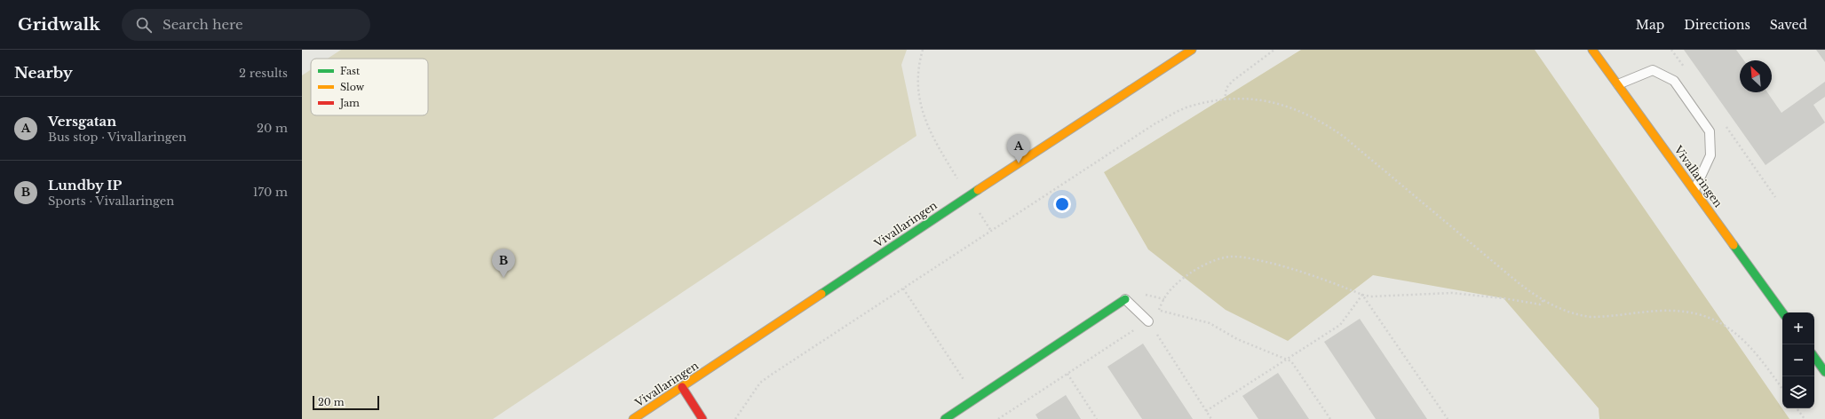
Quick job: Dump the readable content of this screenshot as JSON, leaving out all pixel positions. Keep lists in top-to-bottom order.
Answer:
{
  "streets": {
    "street": ["Vivallaringen"]
  },
  "legend": ["Fast", "Slow", "Jam"],
  "scale_bar": "20 m",
  "north": "top left",
  "page": {
    "header": "Gridwalk",
    "search": "Search here",
    "nav": ["Map", "Directions", "Saved"],
    "heading": ["Nearby", "2 results"],
    "list": [
      {
        "mark": "A",
        "name": "Versgatan",
        "note": "Bus stop · Vivallaringen",
        "value": "20 m"
      },
      {
        "mark": "B",
        "name": "Lundby IP",
        "note": "Sports · Vivallaringen",
        "value": "170 m"
      }
    ],
    "pins": ["A", "B"],
    "map_buttons": ["+", "−"],
    "scale": "20 m"
  }
}
